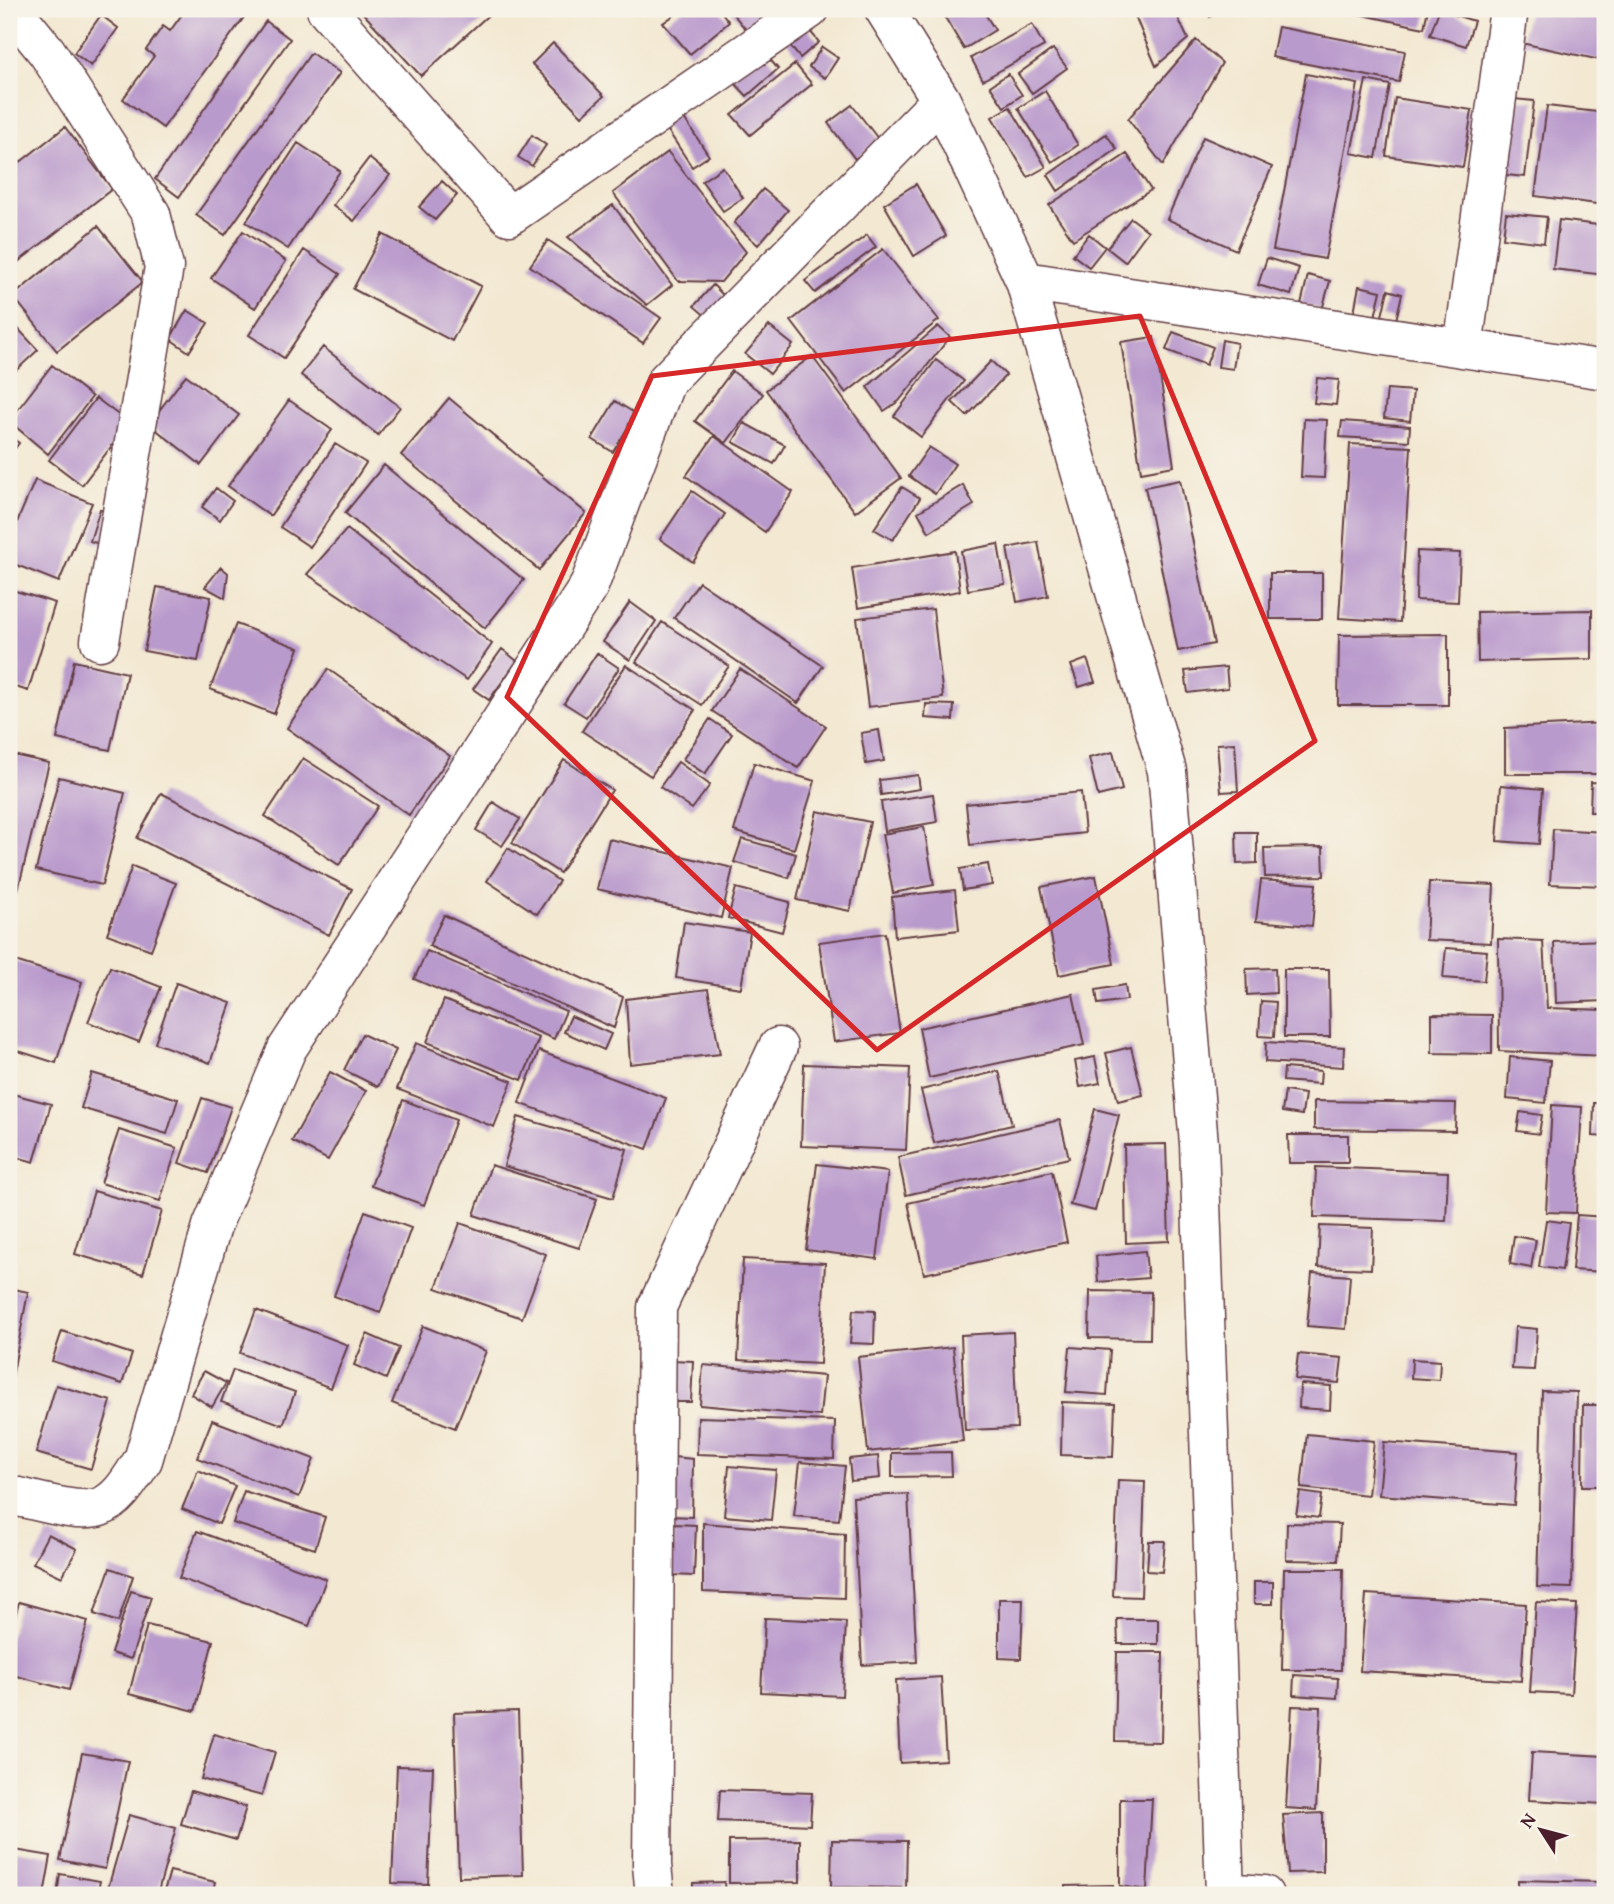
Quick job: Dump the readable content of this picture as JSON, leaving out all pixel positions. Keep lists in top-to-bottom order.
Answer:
{
  "north": "top left"
}
